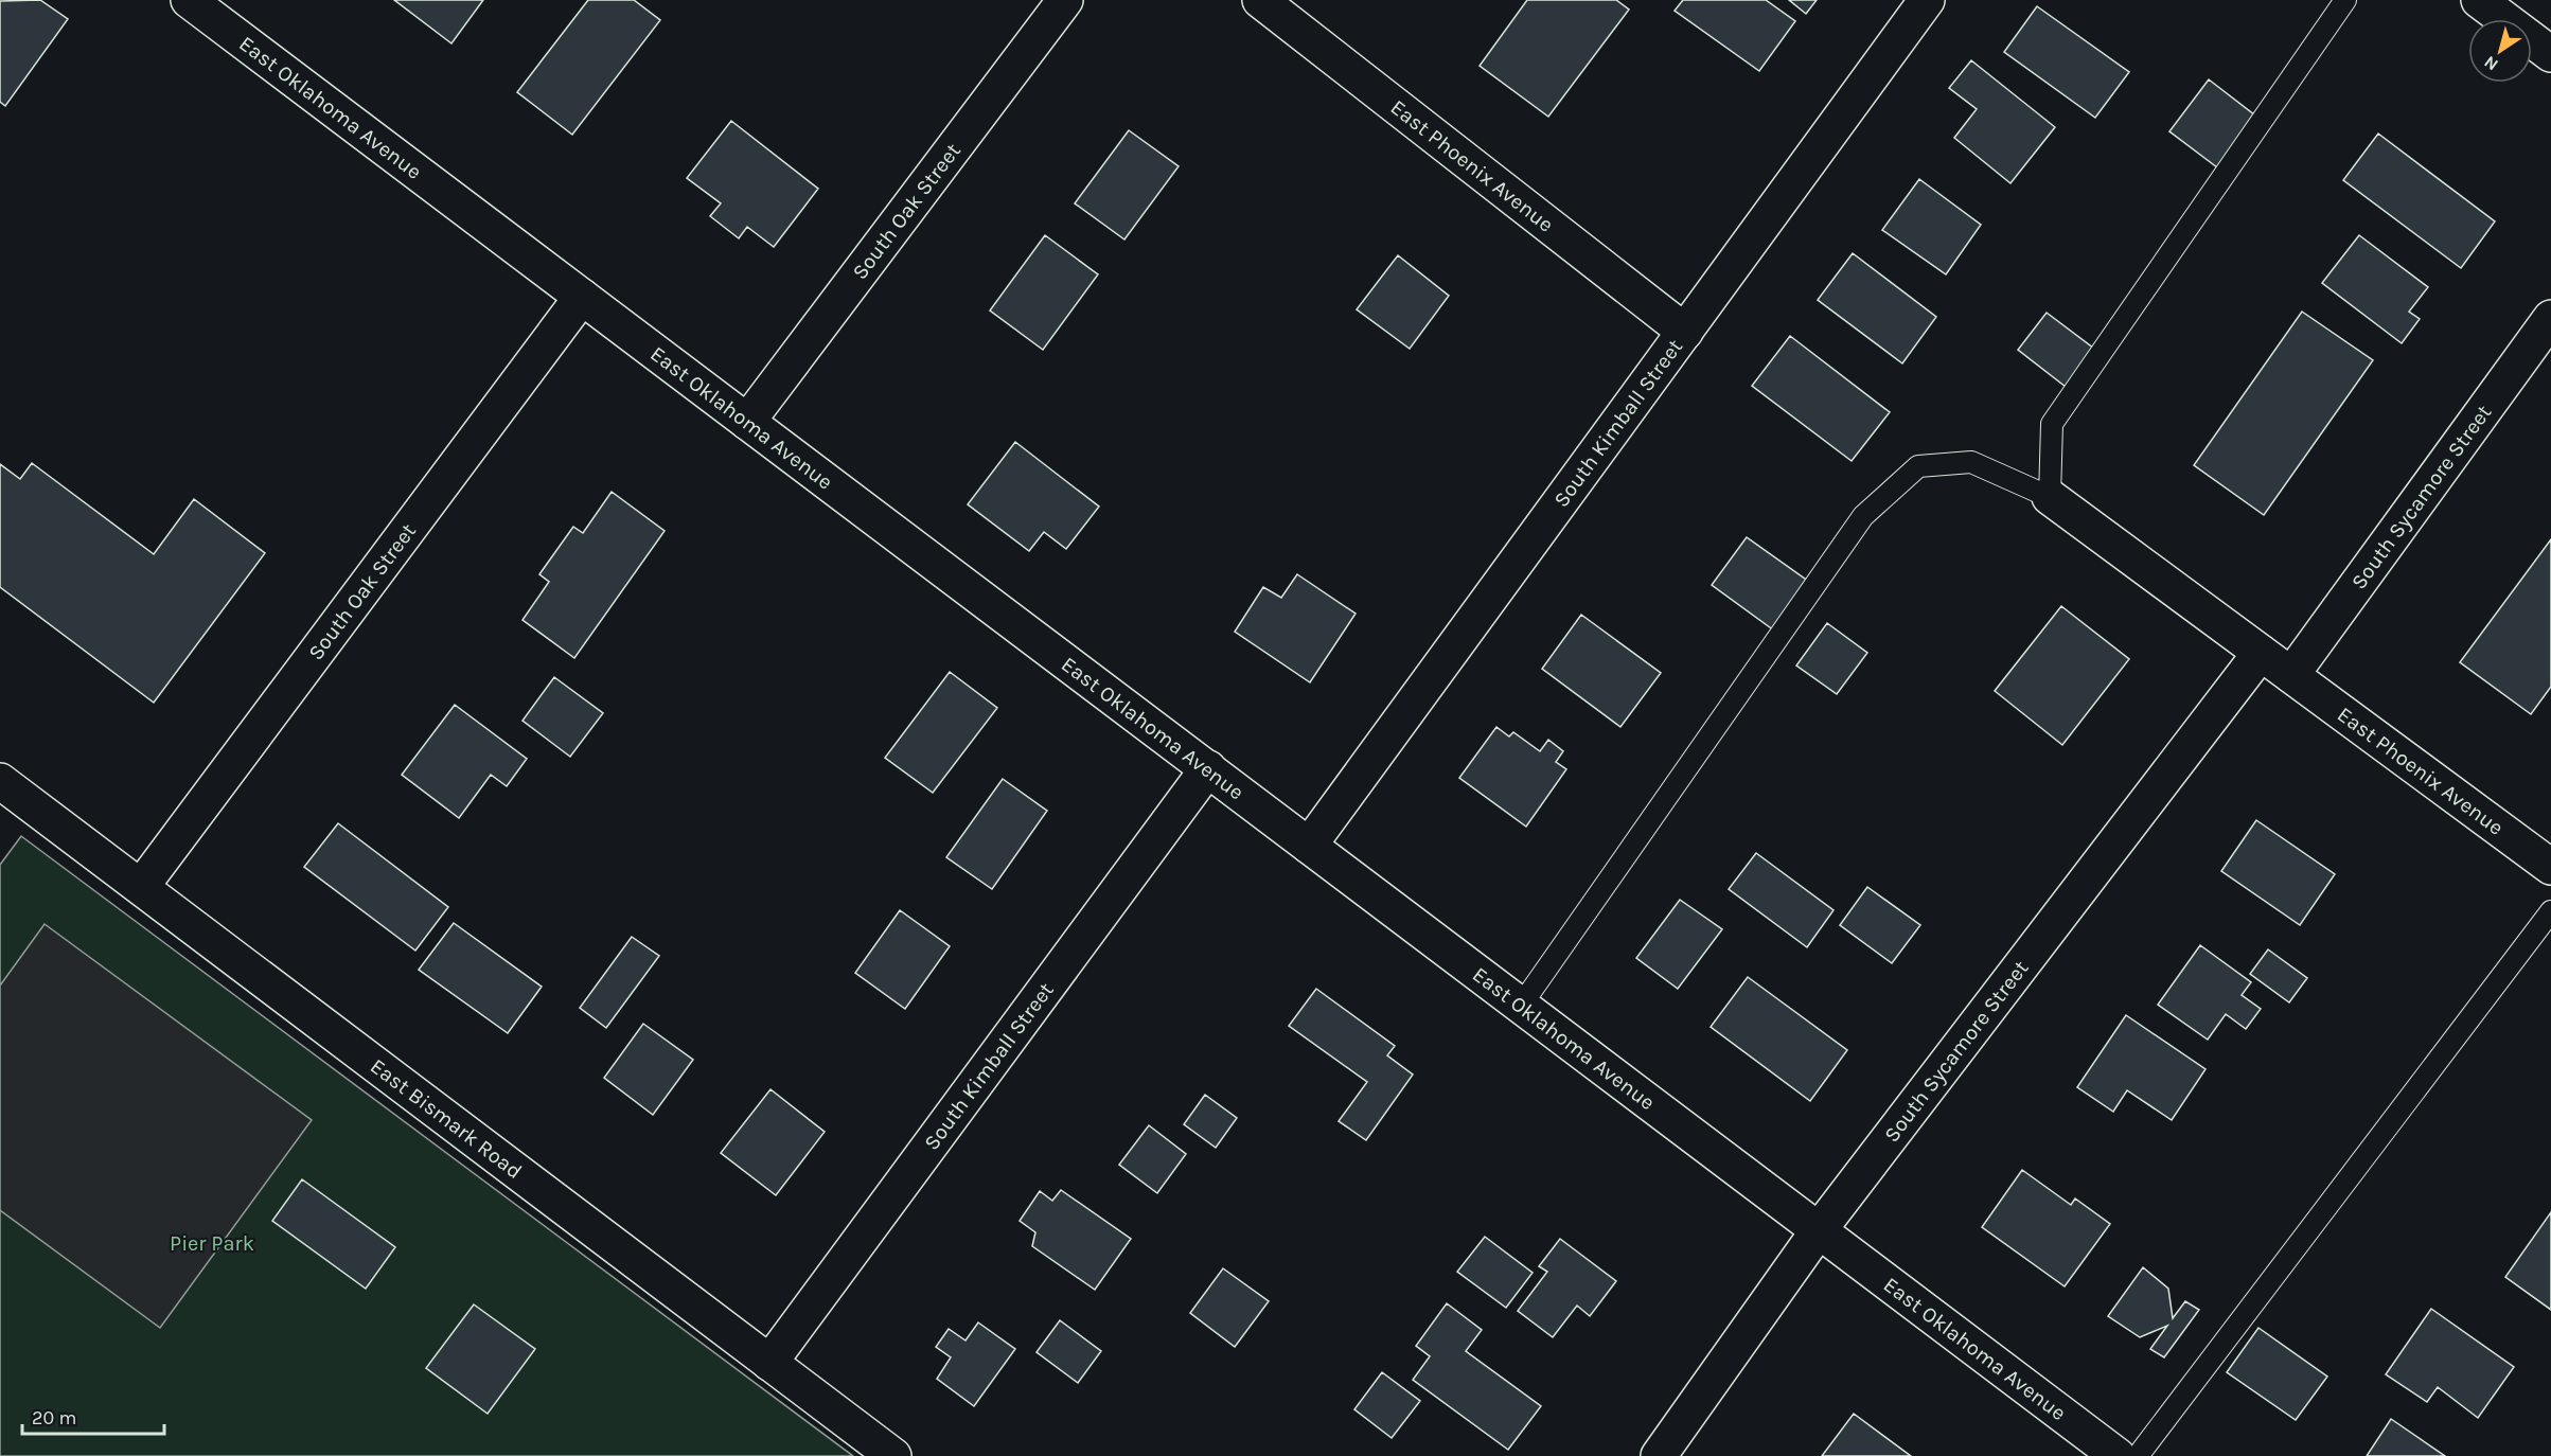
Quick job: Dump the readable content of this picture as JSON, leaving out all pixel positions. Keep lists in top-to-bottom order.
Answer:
{
  "streets": {
    "street": [
      "East Oklahoma Avenue",
      "East Phoenix Avenue",
      "South Oak Street",
      "South Kimball Street",
      "South Sycamore Street",
      "East Bismark Road"
    ]
  },
  "crossings": [
    ["East Oklahoma Avenue", "South Oak Street"],
    ["East Oklahoma Avenue", "South Kimball Street"],
    ["East Oklahoma Avenue", "South Sycamore Street"],
    ["East Phoenix Avenue", "South Kimball Street"],
    ["East Phoenix Avenue", "South Sycamore Street"],
    ["South Oak Street", "East Bismark Road"],
    ["South Kimball Street", "East Bismark Road"]
  ],
  "parks": ["Pier Park"],
  "scale_bar": "20 m",
  "north": "bottom left"
}
